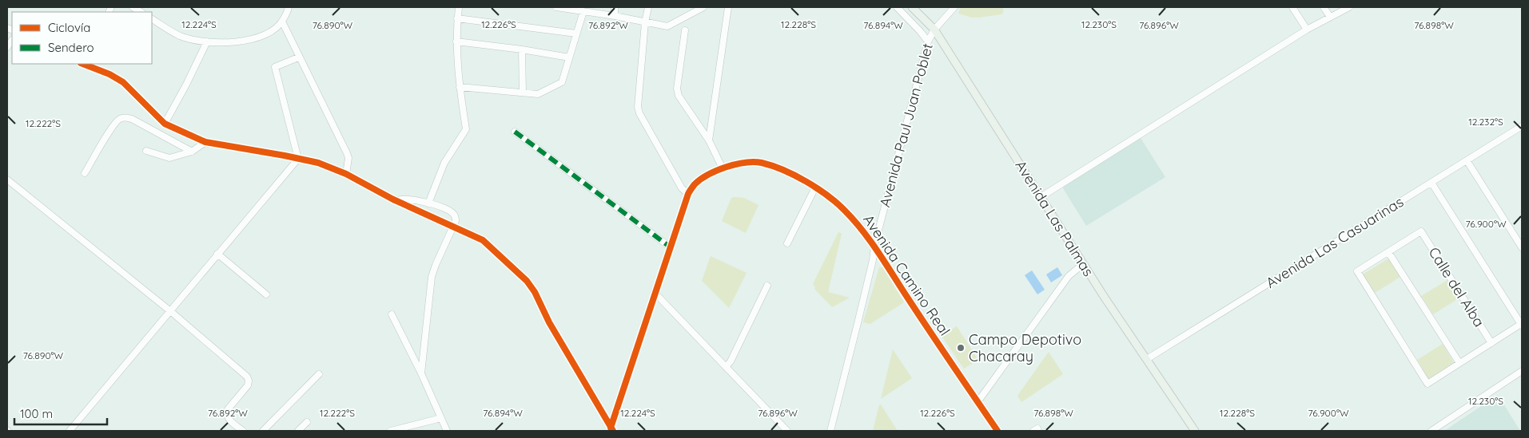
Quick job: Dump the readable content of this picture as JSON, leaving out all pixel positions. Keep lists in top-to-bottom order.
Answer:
{
  "streets": {
    "main road": ["Avenida Las Palmas"],
    "street": [
      "Avenida Paul Juan Poblet",
      "Avenida Las Casuarinas",
      "Avenida Camino Real",
      "Calle del Alba"
    ]
  },
  "crossings": [
    ["Avenida Paul Juan Poblet", "Avenida Las Palmas"],
    ["Avenida Paul Juan Poblet", "Avenida Camino Real"],
    ["Avenida Las Palmas", "Avenida Las Casuarinas"]
  ],
  "places": ["Campo Depotivo Chacaray"],
  "legend": ["Ciclovía", "Sendero"],
  "scale_bar": "100 m",
  "coordinates": [
    "12.224°S",
    "12.226°S",
    "12.228°S",
    "12.230°S",
    "76.894°W",
    "76.896°W",
    "76.898°W",
    "76.890°W",
    "76.892°W",
    "12.232°S",
    "12.222°S",
    "76.900°W"
  ]
}
